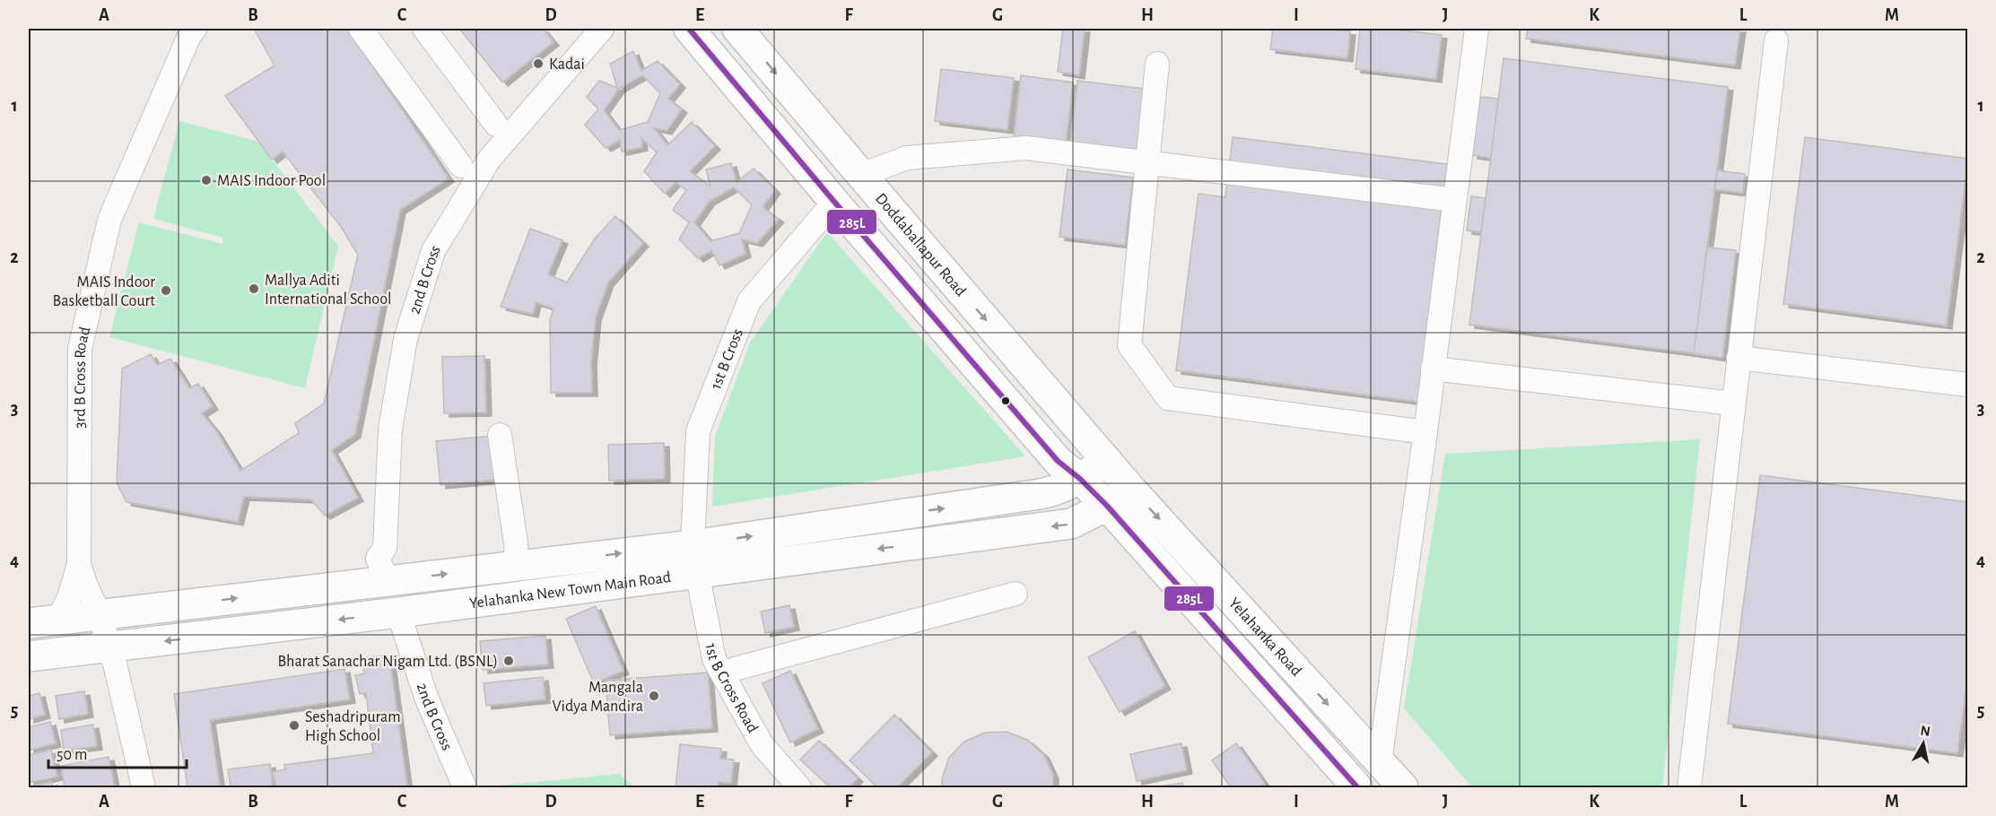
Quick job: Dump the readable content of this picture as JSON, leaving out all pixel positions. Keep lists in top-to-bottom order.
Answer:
{
  "streets": {
    "main road": ["Doddaballapur Road", "Yelahanka New Town Main Road", "Yelahanka Road"],
    "street": [
      "2nd B Cross",
      "1st B Cross",
      "3rd B Cross Road",
      "1st B Cross Road"
    ]
  },
  "crossings": [
    ["Doddaballapur Road", "Yelahanka New Town Main Road"],
    ["Doddaballapur Road", "Yelahanka Road"],
    ["2nd B Cross", "Yelahanka New Town Main Road"],
    ["1st B Cross", "Yelahanka New Town Main Road"],
    ["1st B Cross", "1st B Cross Road"],
    ["3rd B Cross Road", "Yelahanka New Town Main Road"],
    ["Yelahanka New Town Main Road", "Yelahanka Road"],
    ["Yelahanka New Town Main Road", "1st B Cross Road"]
  ],
  "places": [
    "Kadai",
    "MAIS Indoor Pool",
    "Mallya Aditi International School",
    "MAIS Indoor Basketball Court",
    "Bharat Sanachar Nigam Ltd. (BSNL)",
    "Mangala Vidya Mandira",
    "Seshadripuram High School"
  ],
  "lines": ["transit line 285L"],
  "scale_bar": "50 m",
  "north": "top",
  "grid": {
    "columns": [
      "A",
      "B",
      "C",
      "D",
      "E",
      "F",
      "G",
      "H",
      "I",
      "J",
      "K",
      "L",
      "M"
    ],
    "rows": [
      "1",
      "2",
      "3",
      "4",
      "5"
    ]
  }
}
